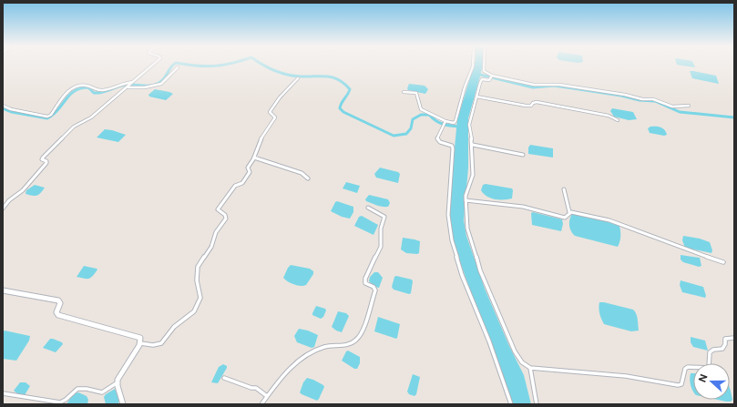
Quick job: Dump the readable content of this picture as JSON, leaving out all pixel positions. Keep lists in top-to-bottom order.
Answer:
{
  "north": "left"
}
